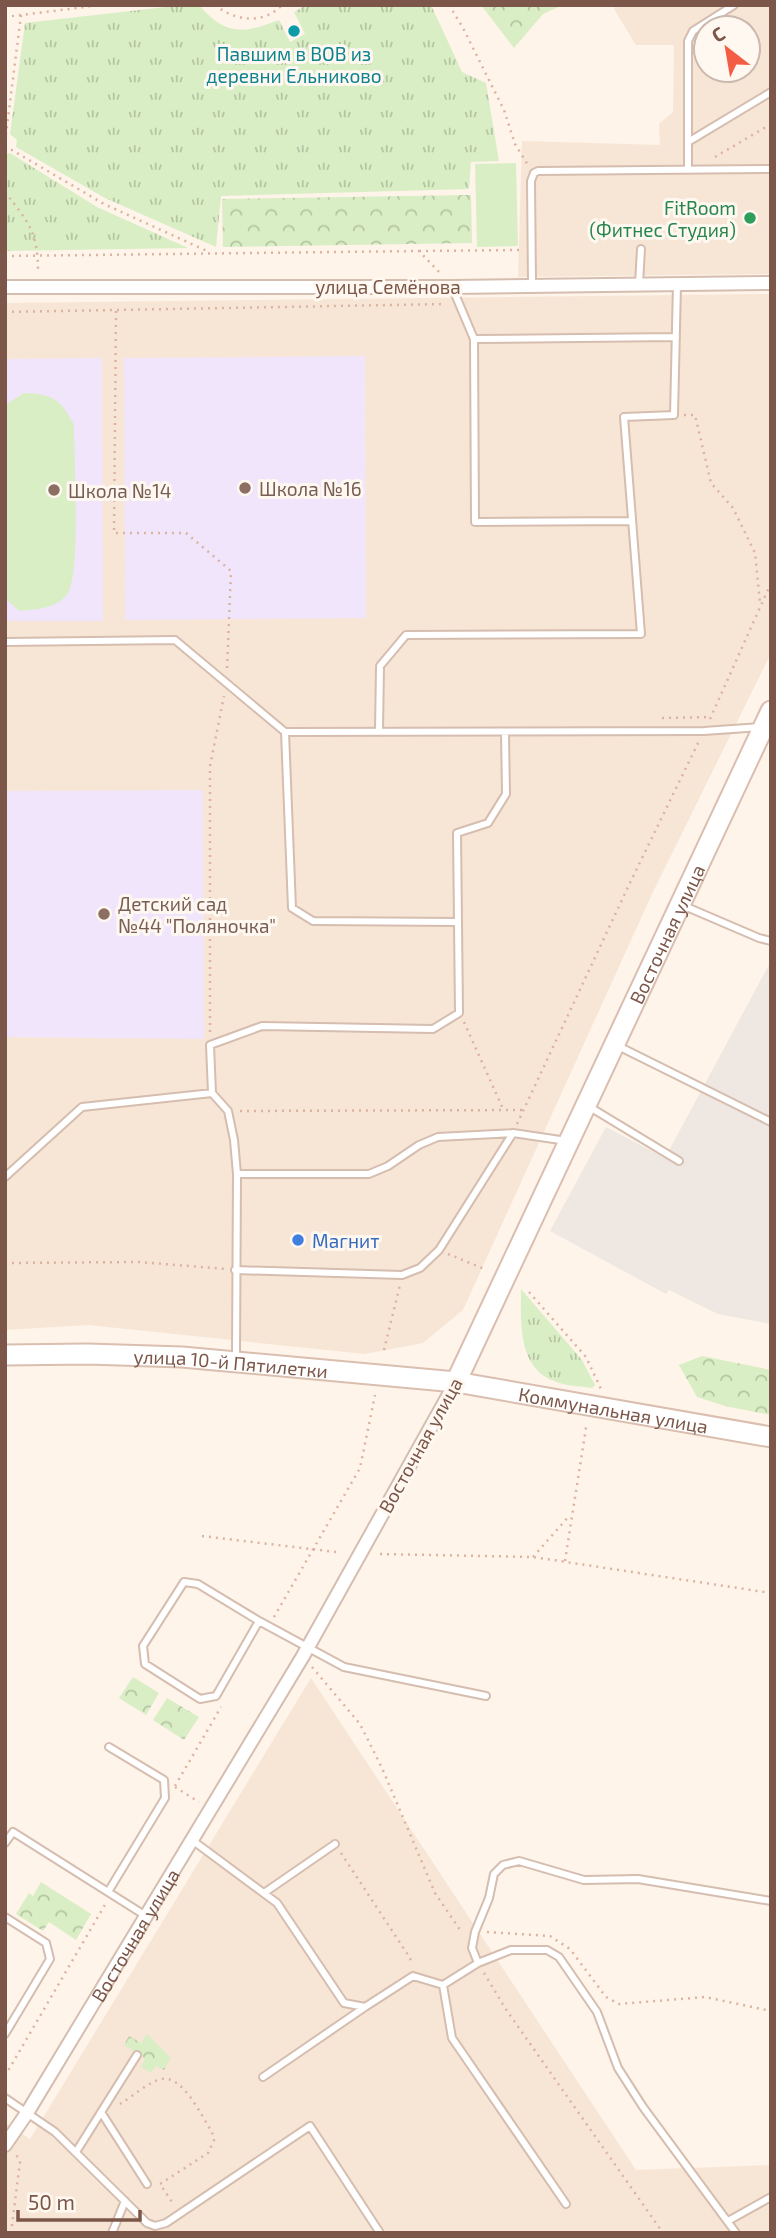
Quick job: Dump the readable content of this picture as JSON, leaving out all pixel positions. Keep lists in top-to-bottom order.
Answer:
{
  "streets": {
    "main road": ["Восточная улица", "улица 10-й Пятилетки", "Коммунальная улица"],
    "street": ["улица Семёнова"]
  },
  "crossings": [
    ["Восточная улица", "улица 10-й Пятилетки"],
    ["Восточная улица", "Коммунальная улица"],
    ["улица 10-й Пятилетки", "Коммунальная улица"]
  ],
  "places": [
    "Павшим в ВОВ из деревни Ельниково",
    "FitRoom (Фитнес Студия)",
    "Школа №16",
    "Школа №14",
    "Детский сад №44 \"Поляночка\"",
    "Магнит"
  ],
  "scale_bar": "50 m",
  "north": "top left"
}
